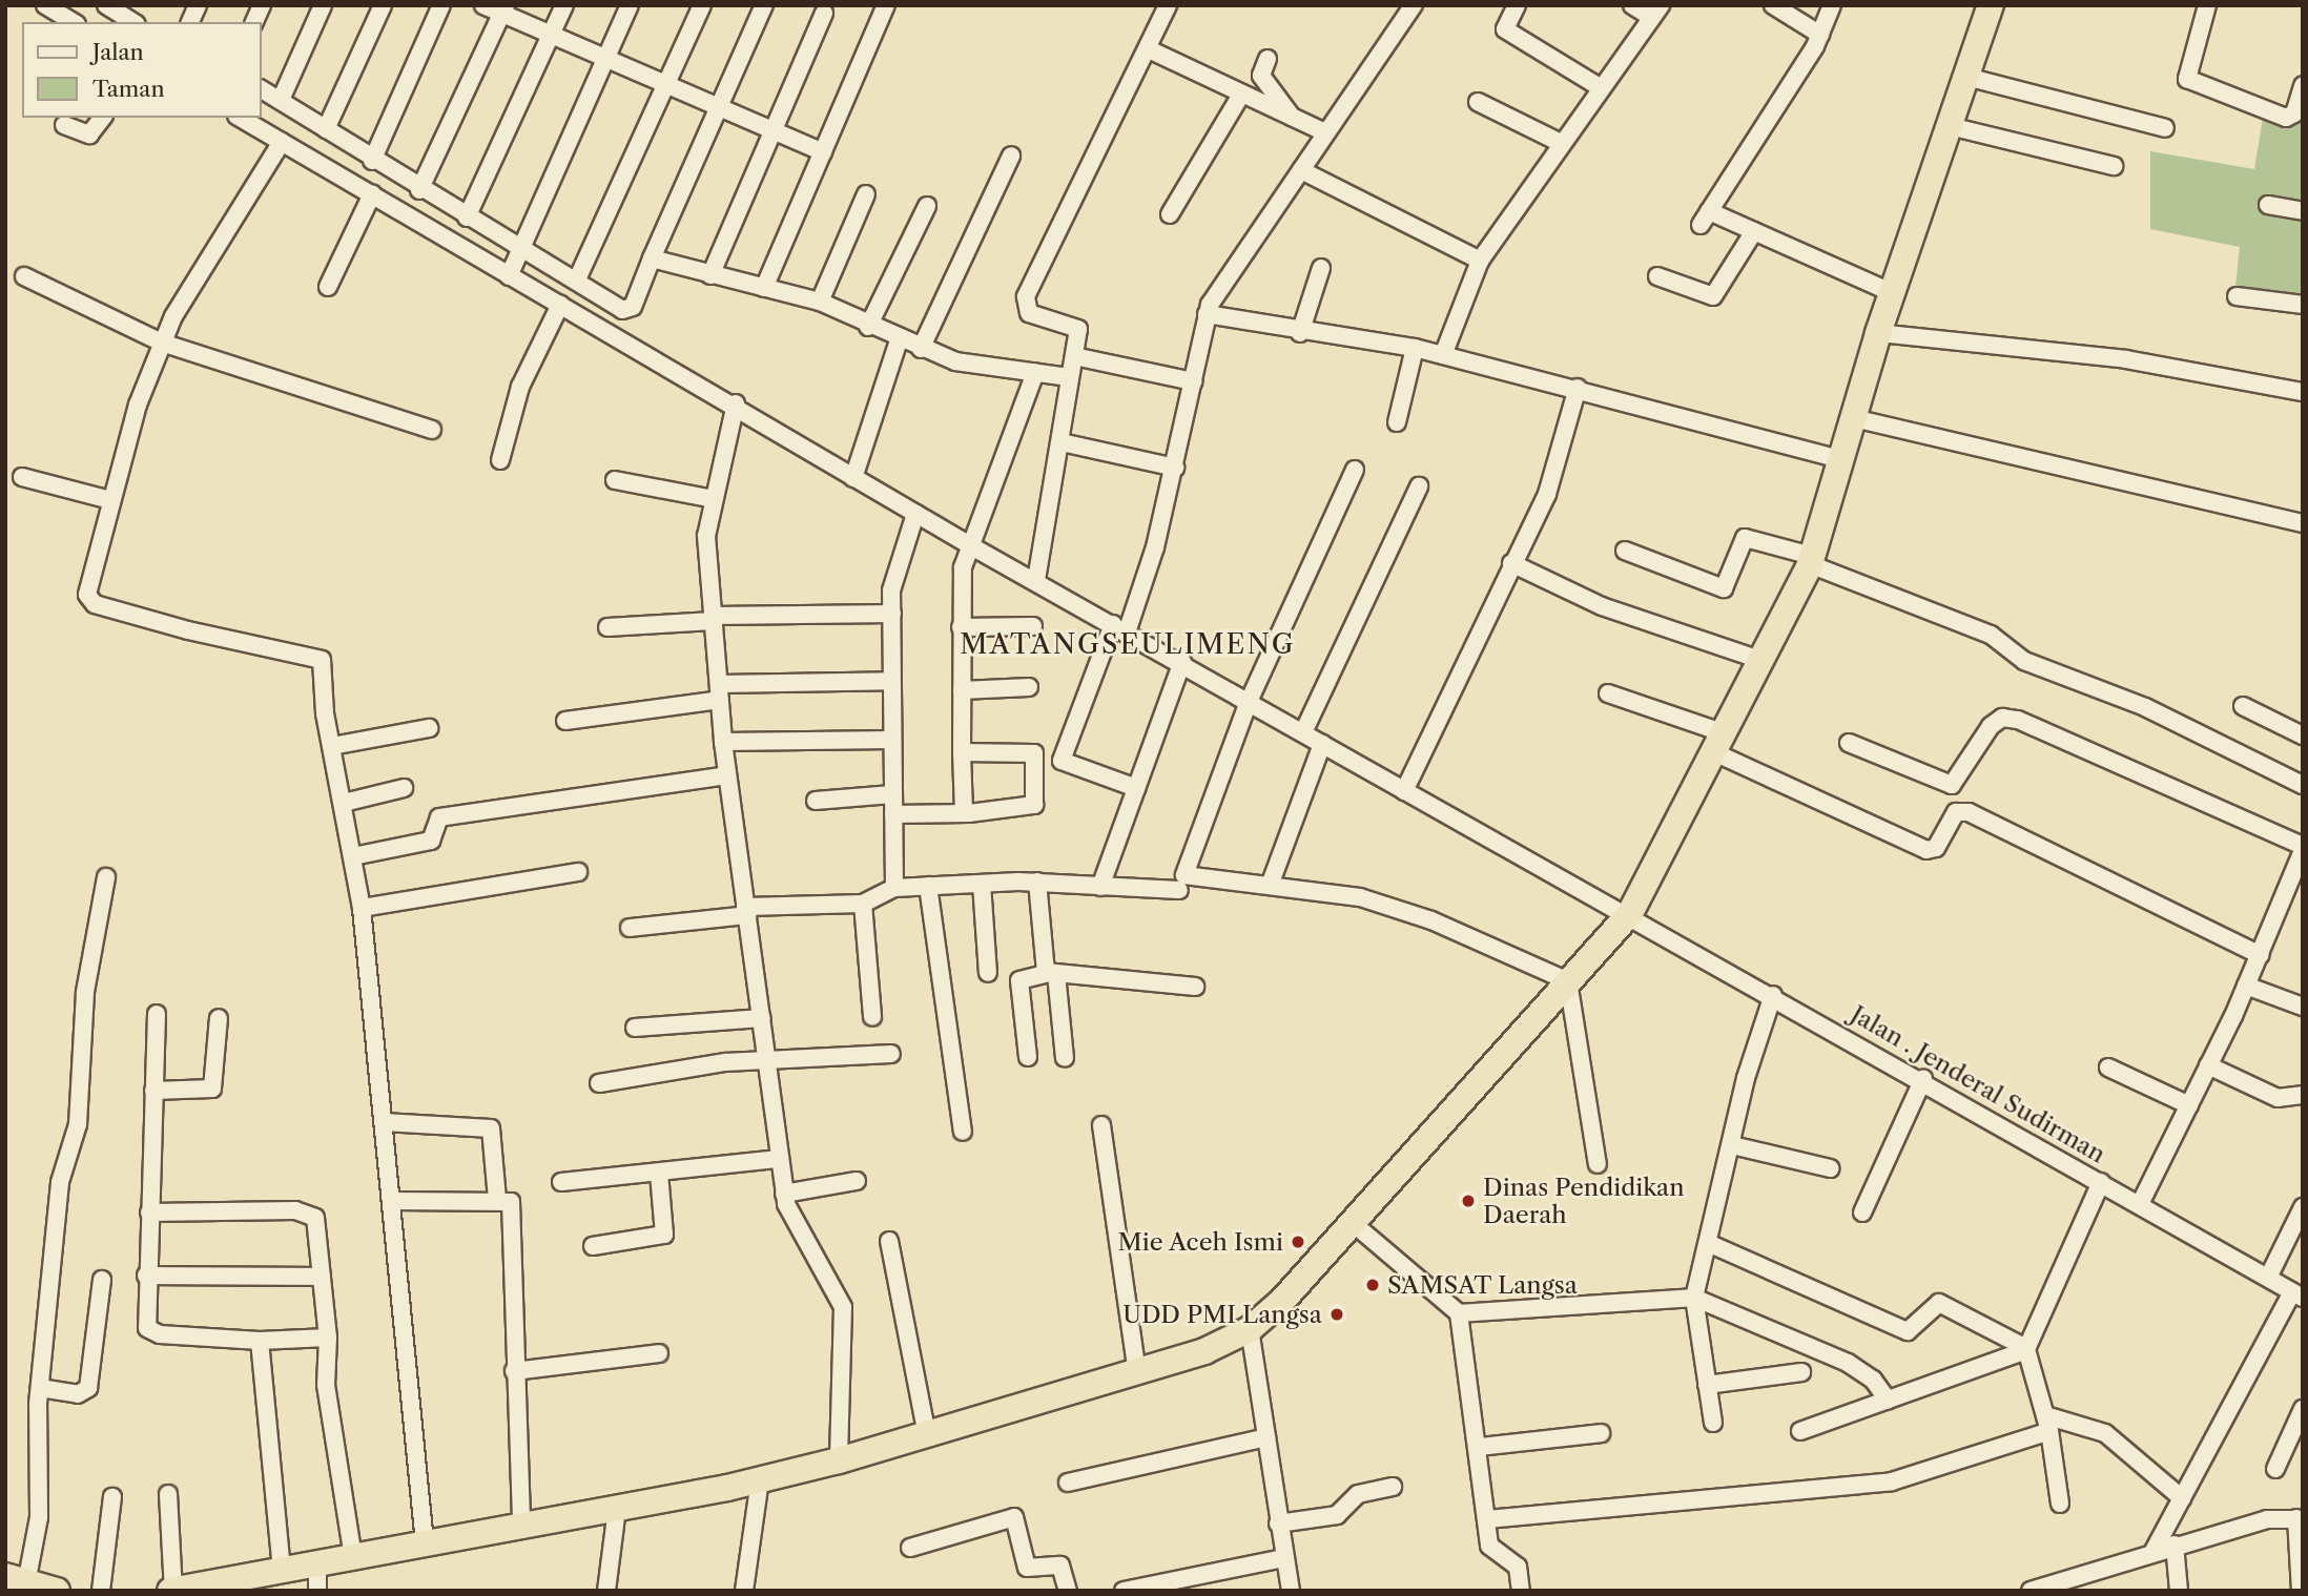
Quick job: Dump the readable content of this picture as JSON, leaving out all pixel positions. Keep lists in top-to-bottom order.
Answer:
{
  "streets": {
    "street": ["Jalan . Jenderal Sudirman"]
  },
  "districts": ["MATANGSEULIMENG"],
  "places": [
    "Dinas Pendidikan Daerah",
    "Mie Aceh Ismi",
    "SAMSAT Langsa",
    "UDD PMI Langsa"
  ],
  "legend": ["Jalan", "Taman"]
}
